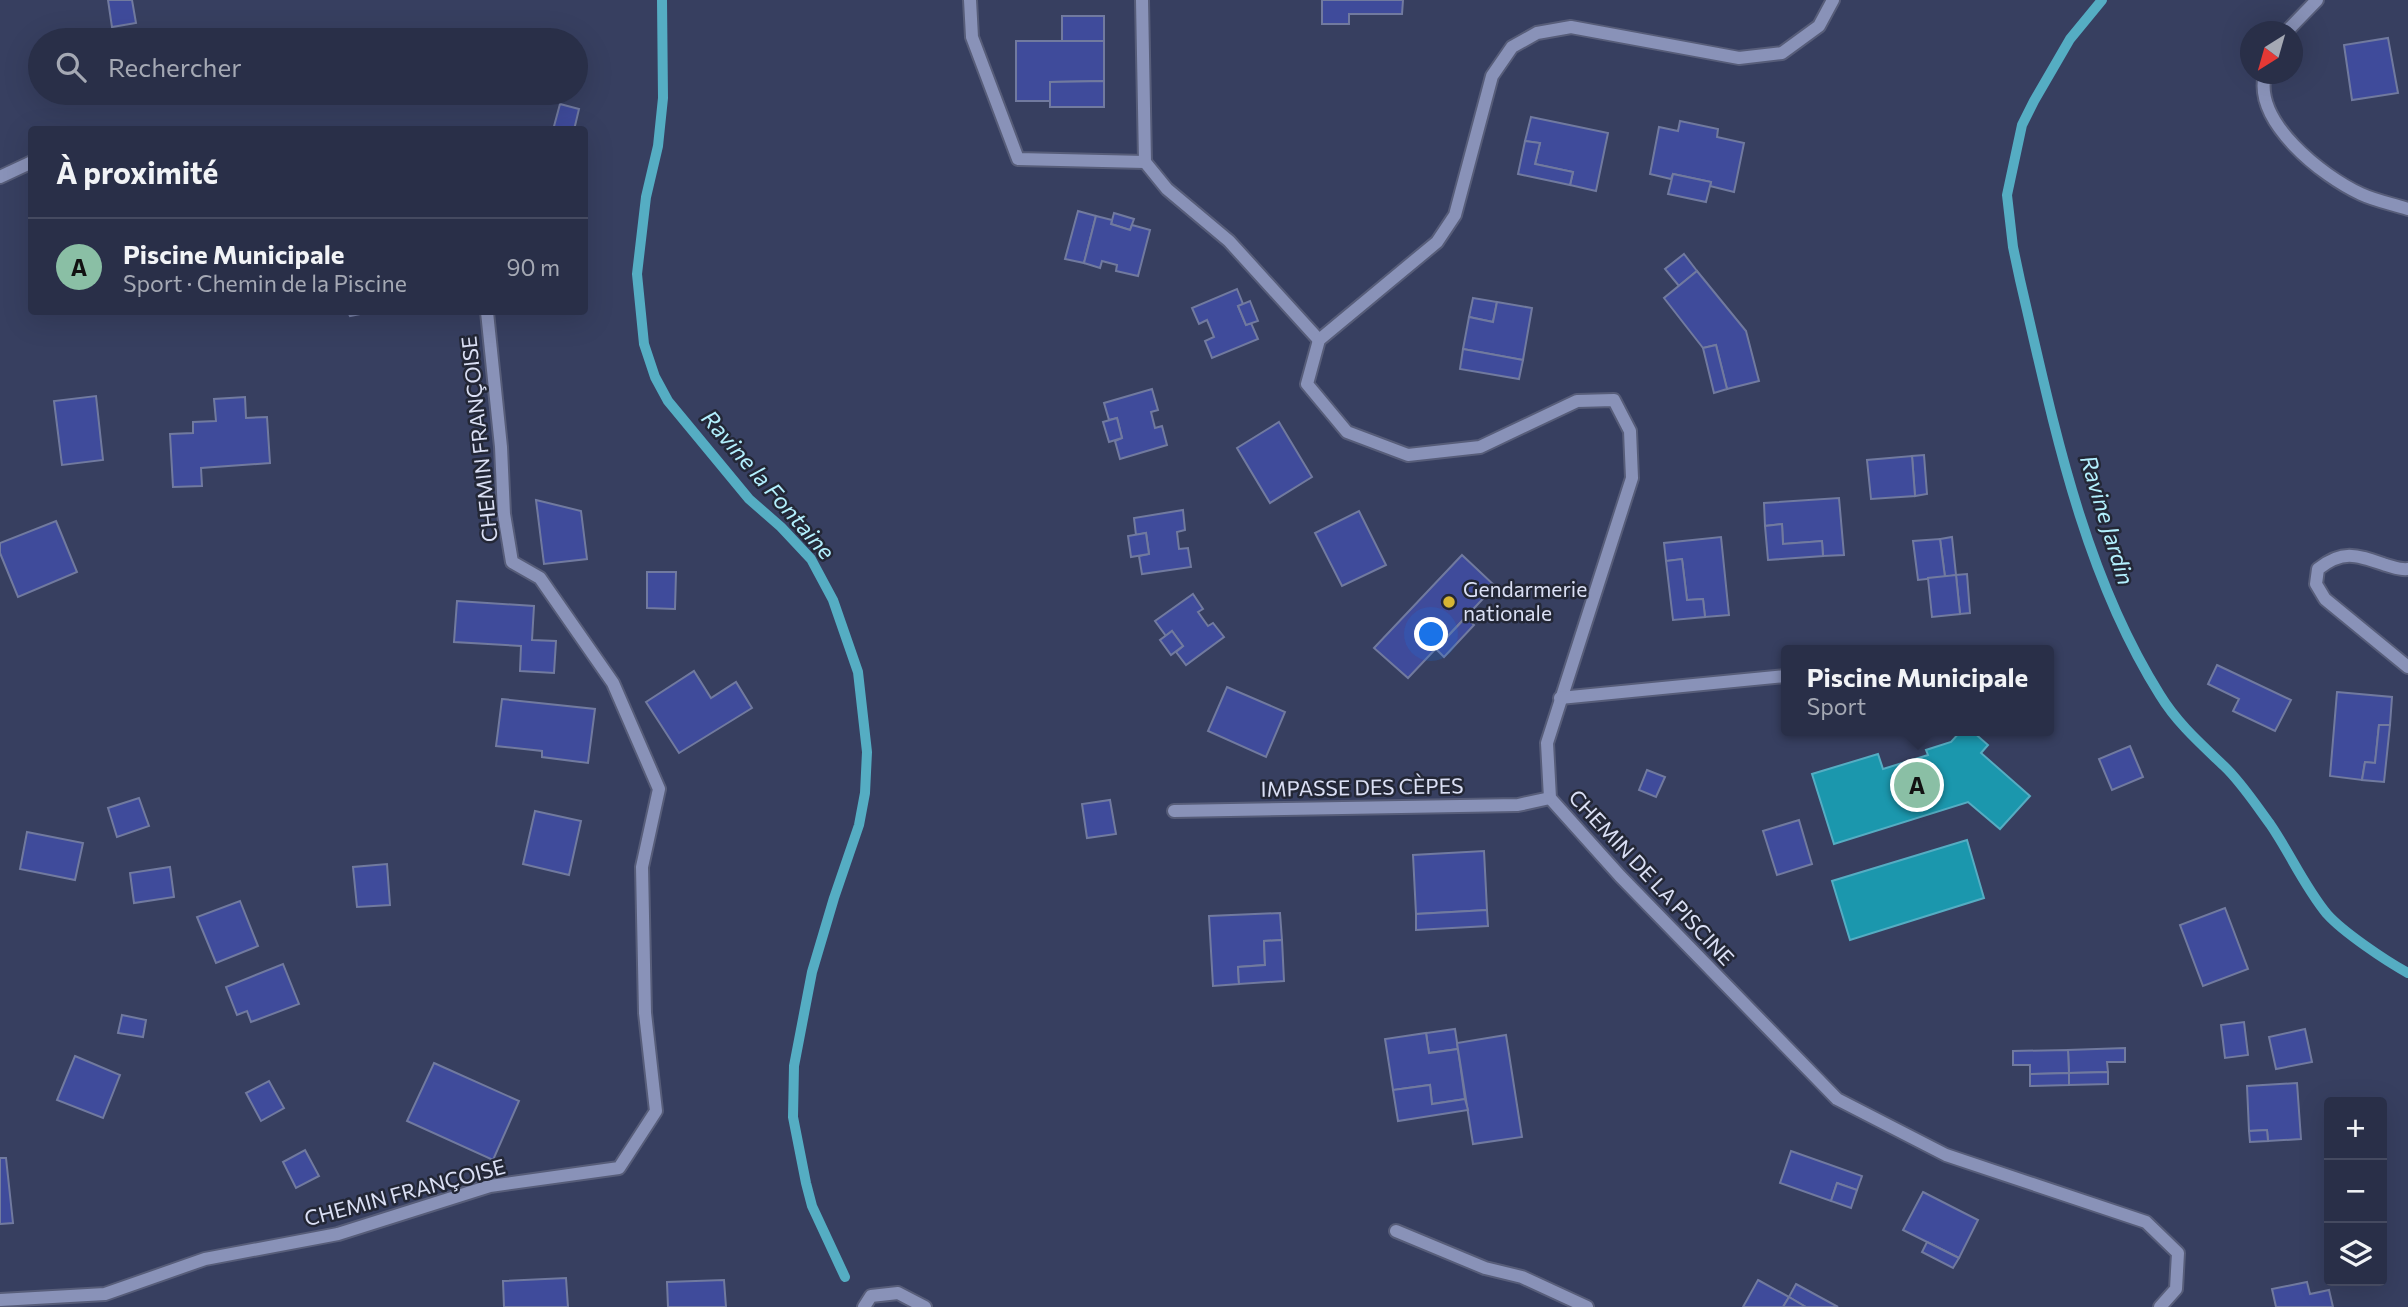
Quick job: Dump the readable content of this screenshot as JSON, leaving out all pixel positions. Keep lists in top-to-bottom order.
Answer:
{
  "streets": {
    "street": ["CHEMIN FRANÇOISE", "IMPASSE DES CÈPES", "CHEMIN DE LA PISCINE"]
  },
  "crossings": [
    ["IMPASSE DES CÈPES", "CHEMIN DE LA PISCINE"]
  ],
  "water": ["Ravine la Fontaine", "Ravine Jardin"],
  "places": ["Gendarmerie nationale"],
  "north": "bottom left",
  "page": {
    "search": "Rechercher",
    "heading": "À proximité",
    "list": [
      {
        "mark": "A",
        "name": "Piscine Municipale",
        "note": "Sport · Chemin de la Piscine",
        "value": "90 m"
      }
    ],
    "popup": ["Piscine Municipale", "Sport"],
    "pins": "A",
    "map_buttons": ["+", "−"]
  }
}
